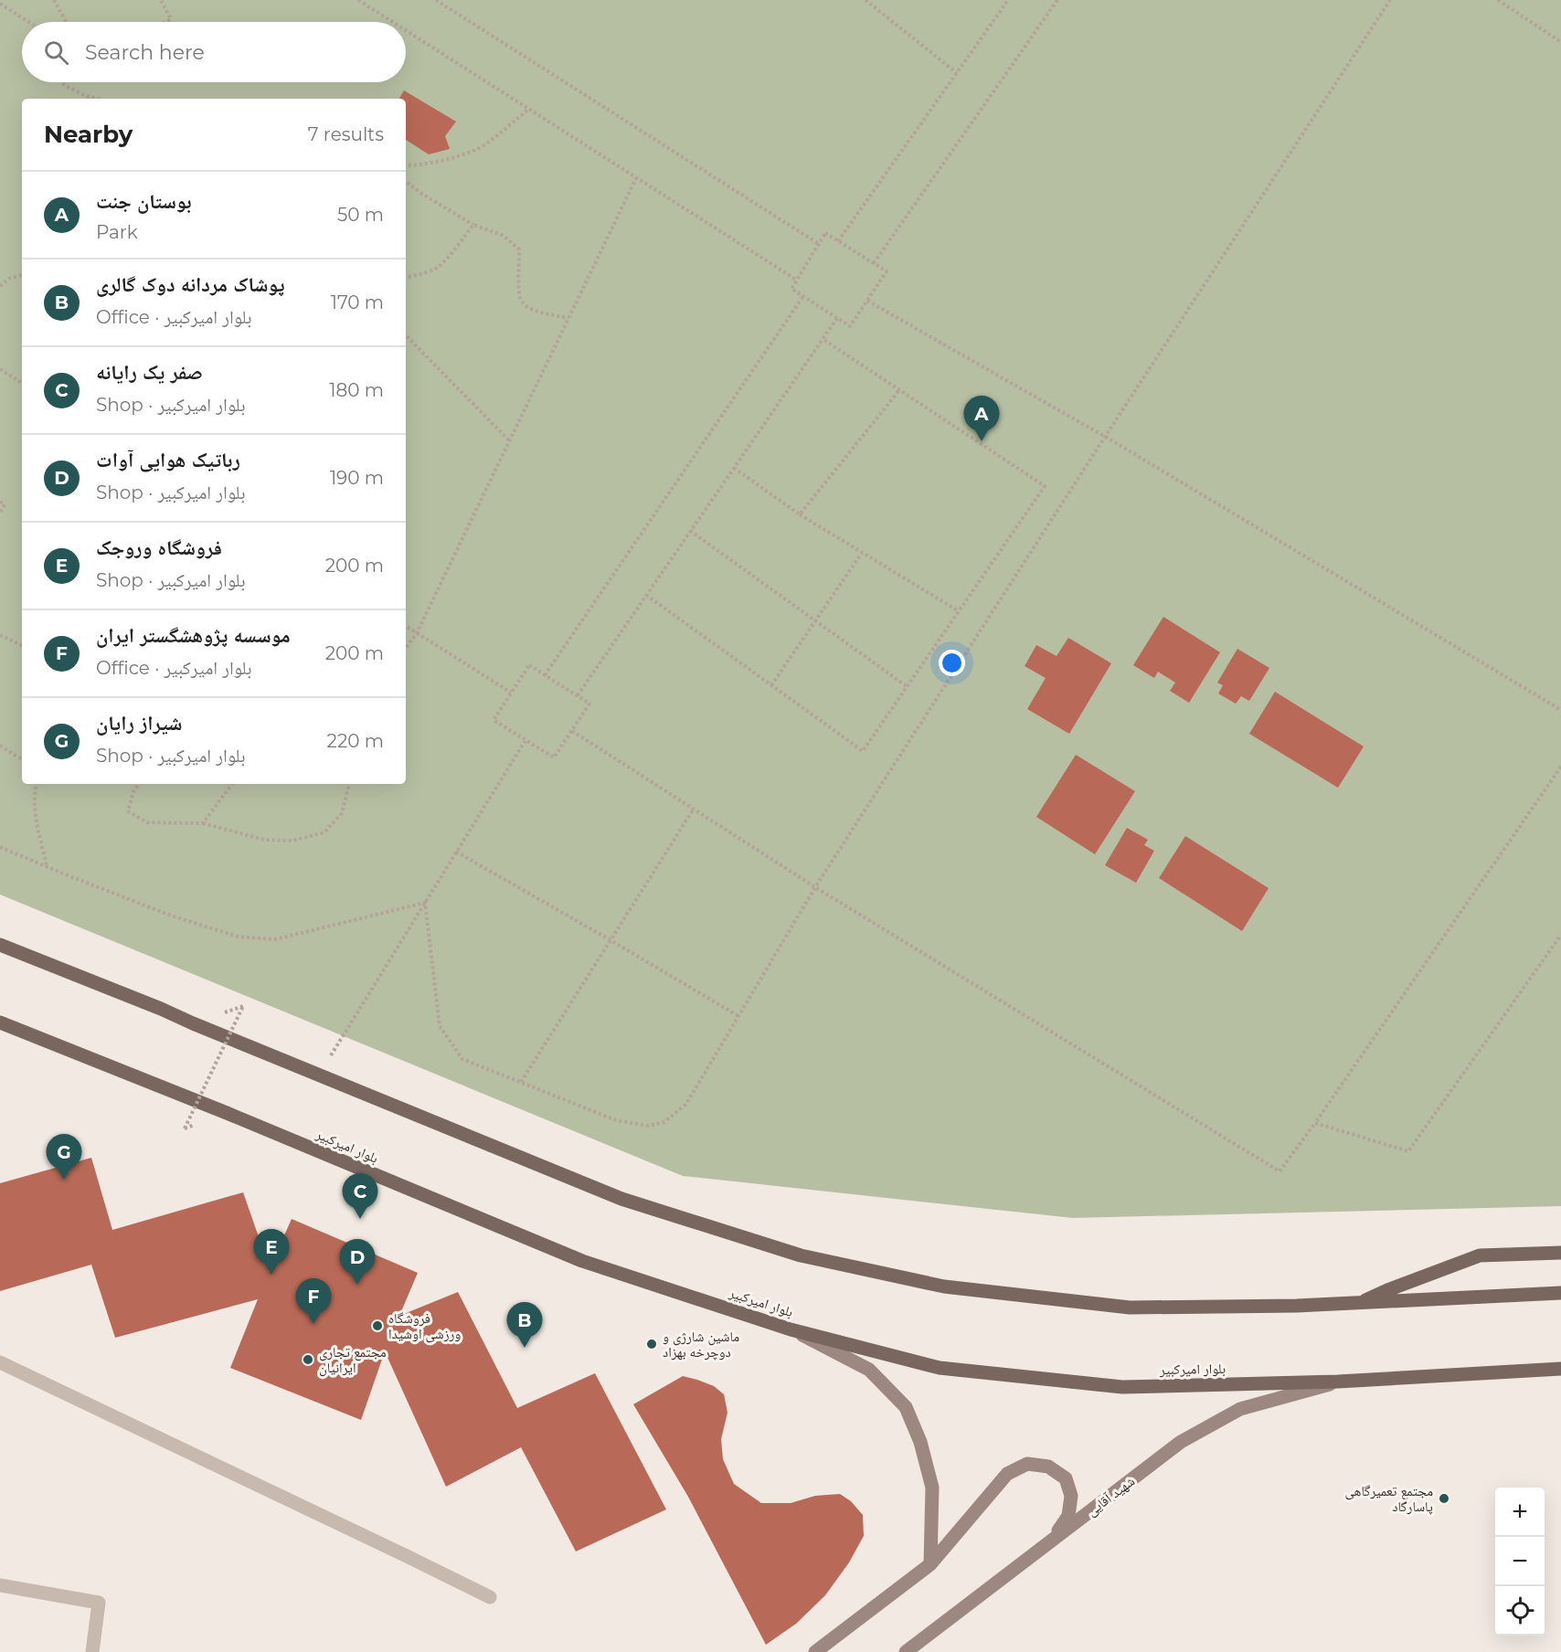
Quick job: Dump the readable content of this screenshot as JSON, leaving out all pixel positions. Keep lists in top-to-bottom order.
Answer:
{
  "streets": {
    "main road": ["بلوار امیرکبیر", "شهید آقایی"]
  },
  "crossings": [
    ["بلوار امیرکبیر", "شهید آقایی"]
  ],
  "places": [
    "فروشگاه ورزشی اوشیدا",
    "ماشین شارژی و دوچرخه بهزاد",
    "مجتمع تجاری ایرانیان",
    "مجتمع تعمیرگاهی پاسارگاد"
  ],
  "page": {
    "search": "Search here",
    "heading": ["Nearby", "7 results"],
    "list": [
      {
        "mark": "A",
        "name": "بوستان جنت",
        "note": "Park",
        "value": "50 m"
      },
      {
        "mark": "B",
        "name": "پوشاک مردانه دوک گالری",
        "note": "Office · بلوار امیرکبیر",
        "value": "170 m"
      },
      {
        "mark": "C",
        "name": "صفر یک رایانه",
        "note": "Shop · بلوار امیرکبیر",
        "value": "180 m"
      },
      {
        "mark": "D",
        "name": "رباتیک هوایی آوات",
        "note": "Shop · بلوار امیرکبیر",
        "value": "190 m"
      },
      {
        "mark": "E",
        "name": "فروشگاه وروجک",
        "note": "Shop · بلوار امیرکبیر",
        "value": "200 m"
      },
      {
        "mark": "F",
        "name": "موسسه پژوهشگستر ایران",
        "note": "Office · بلوار امیرکبیر",
        "value": "200 m"
      },
      {
        "mark": "G",
        "name": "شیراز رایان",
        "note": "Shop · بلوار امیرکبیر",
        "value": "220 m"
      }
    ],
    "pins": [
      "A",
      "G",
      "C",
      "E",
      "D",
      "F",
      "B"
    ],
    "map_buttons": ["+", "−"]
  }
}
